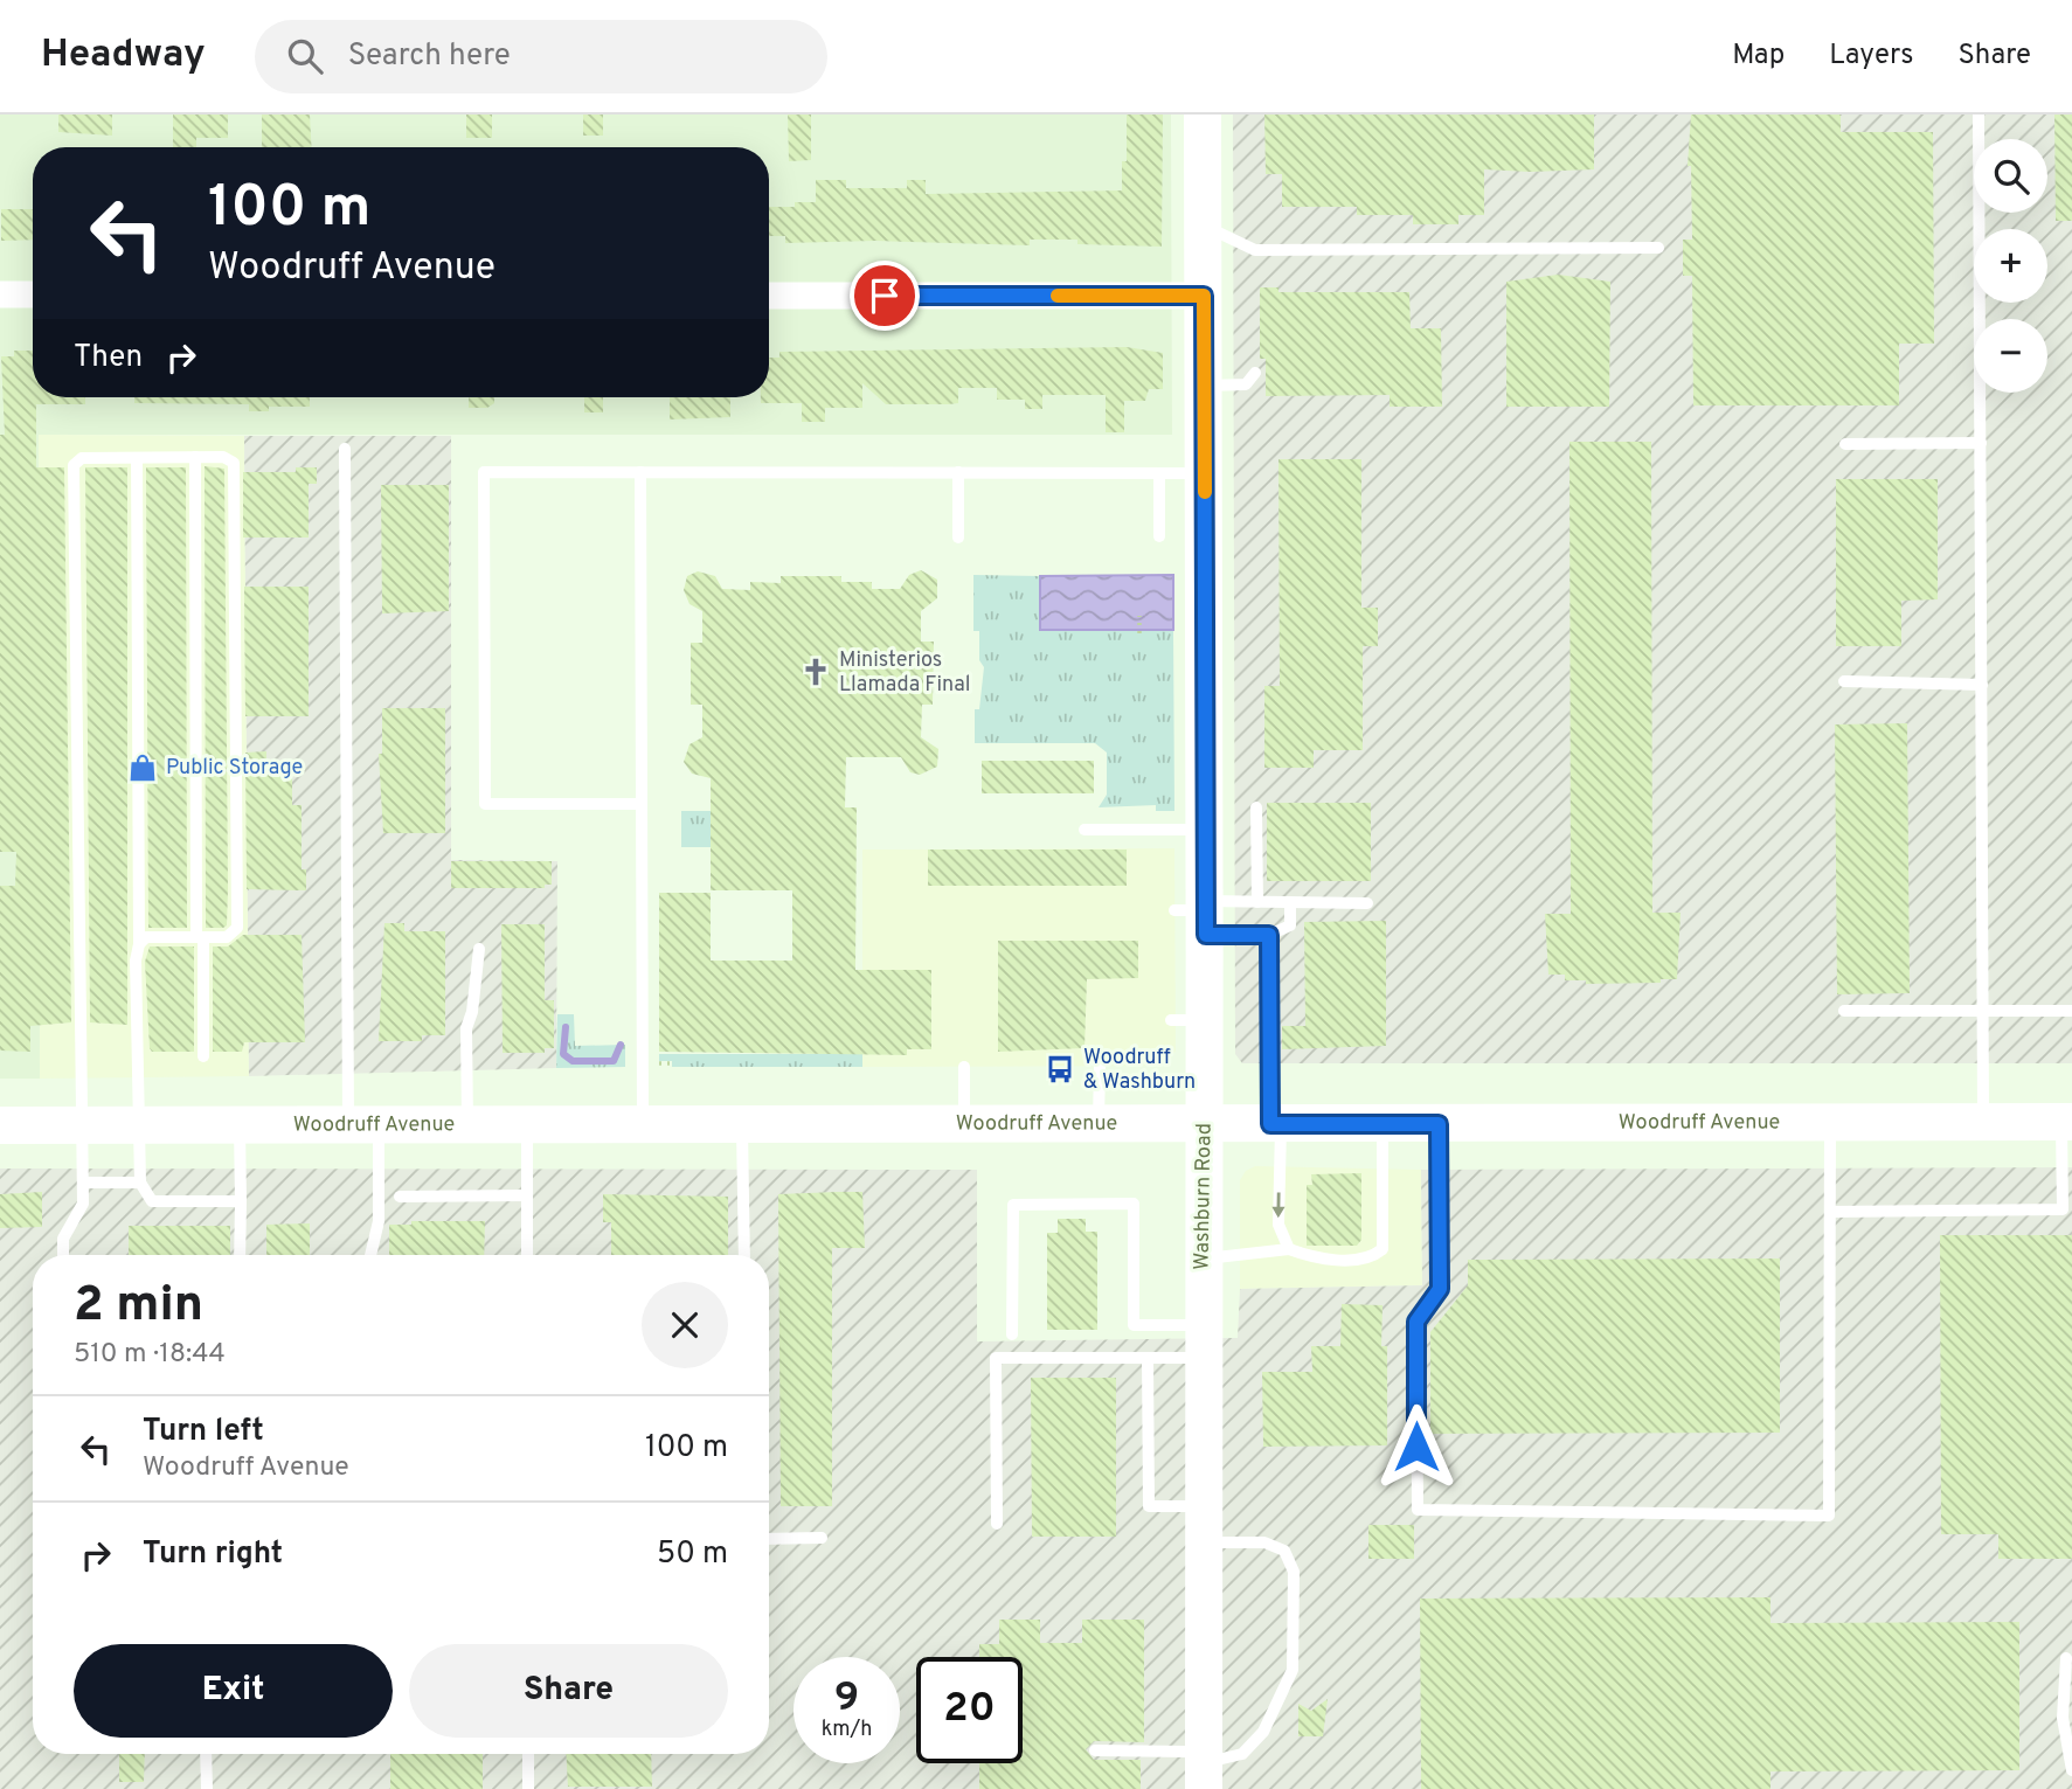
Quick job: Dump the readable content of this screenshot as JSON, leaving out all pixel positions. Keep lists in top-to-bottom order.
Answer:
{
  "streets": {
    "main road": ["Woodruff Avenue", "Washburn Road"]
  },
  "crossings": [
    ["Woodruff Avenue", "Washburn Road"]
  ],
  "places": {
    "church": ["Ministerios Llamada Final"],
    "shop": ["Public Storage"],
    "bus stop": ["Woodruff & Washburn"]
  },
  "page": {
    "header": "Headway",
    "search": "Search here",
    "nav": ["Map", "Layers", "Share"],
    "map_buttons": ["+", "−"],
    "turn": ["100 m", "Woodruff Avenue"],
    "then": "Then",
    "heading": ["2 min", "510 m · 18:44"],
    "list": [
      {
        "name": "Turn left",
        "note": "Woodruff Avenue",
        "value": "100 m"
      },
      {
        "name": "Turn right",
        "value": "50 m"
      }
    ],
    "buttons": ["Exit", "Share"],
    "speed": "9 km/h",
    "limit": "20"
  }
}
